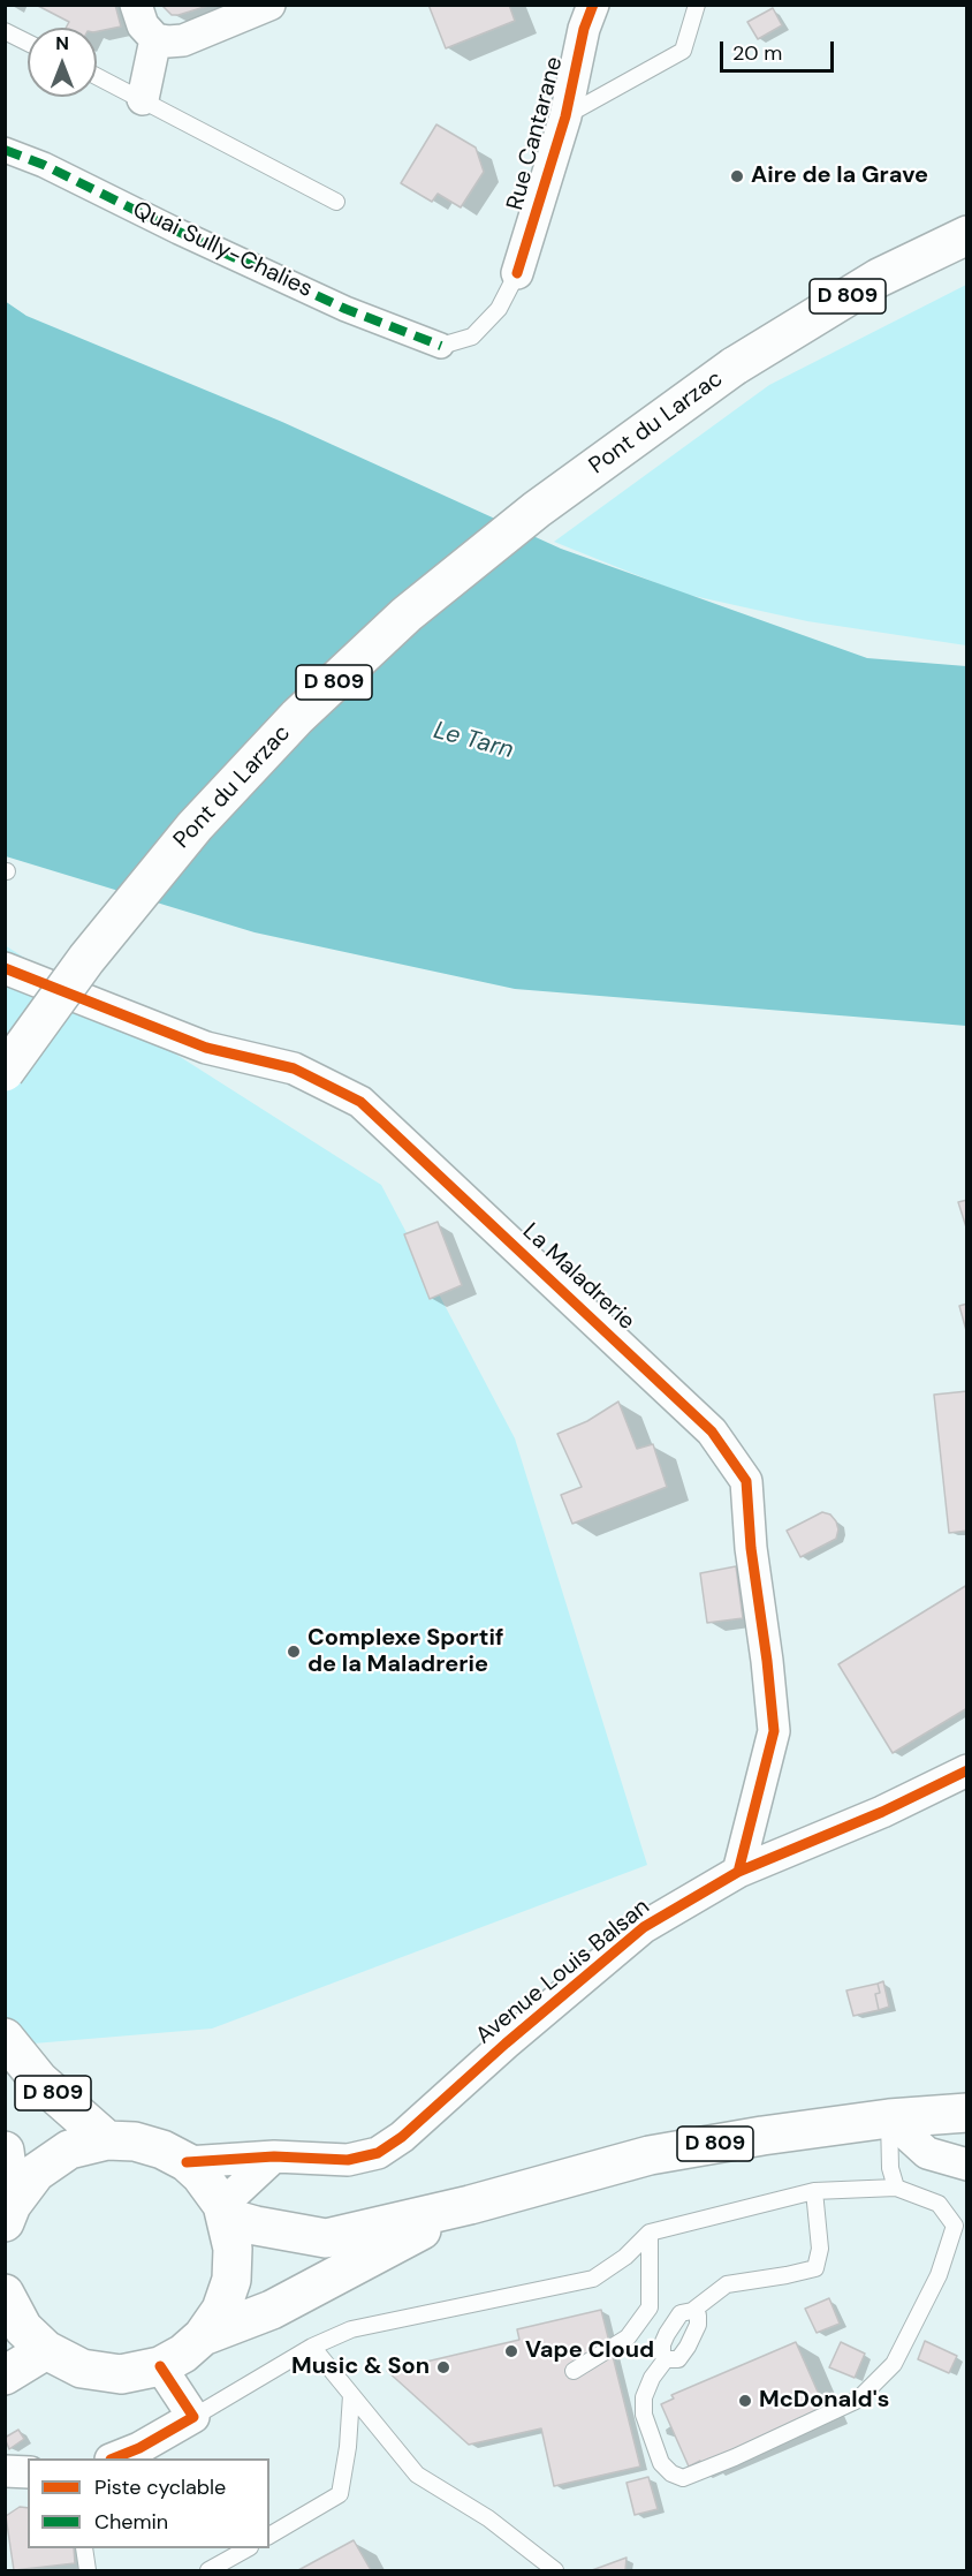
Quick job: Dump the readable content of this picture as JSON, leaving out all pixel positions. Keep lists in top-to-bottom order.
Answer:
{
  "streets": {
    "main road": ["D 809", "Pont du Larzac"],
    "street": [
      "Rue Cantarane",
      "Quai Sully-Chalies",
      "La Maladrerie",
      "Avenue Louis Balsan"
    ]
  },
  "crossings": [
    ["La Maladrerie", "Avenue Louis Balsan"]
  ],
  "water": ["Le Tarn"],
  "places": [
    "Aire de la Grave",
    "Complexe Sportif de la Maladrerie",
    "Vape Cloud",
    "Music & Son",
    "McDonald's"
  ],
  "legend": ["Piste cyclable", "Chemin"],
  "scale_bar": "20 m",
  "north": "top"
}
